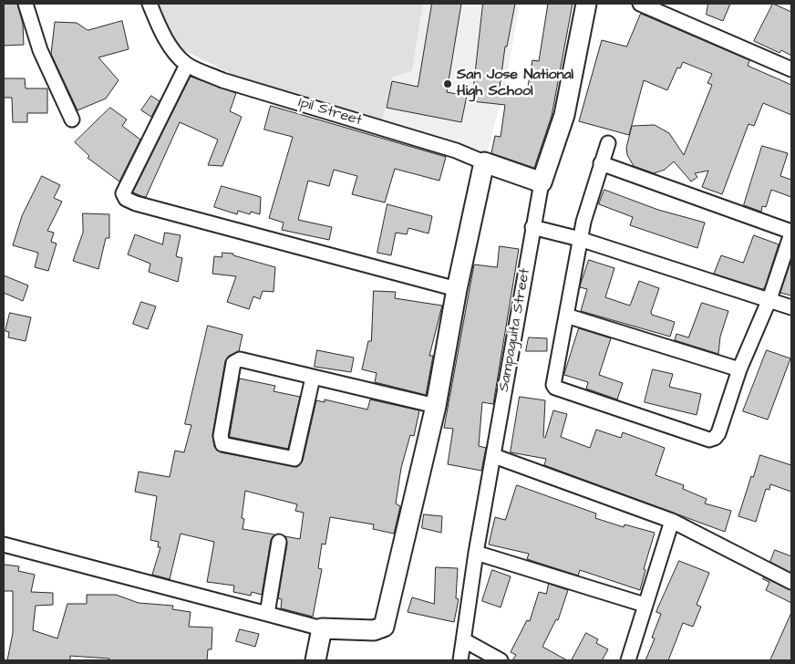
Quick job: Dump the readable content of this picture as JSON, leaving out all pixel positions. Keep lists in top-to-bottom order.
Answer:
{
  "streets": {
    "street": ["Ipil Street", "Sampaguita Street"]
  },
  "crossings": [
    ["Ipil Street", "Sampaguita Street"]
  ],
  "places": ["San Jose National High School"]
}
